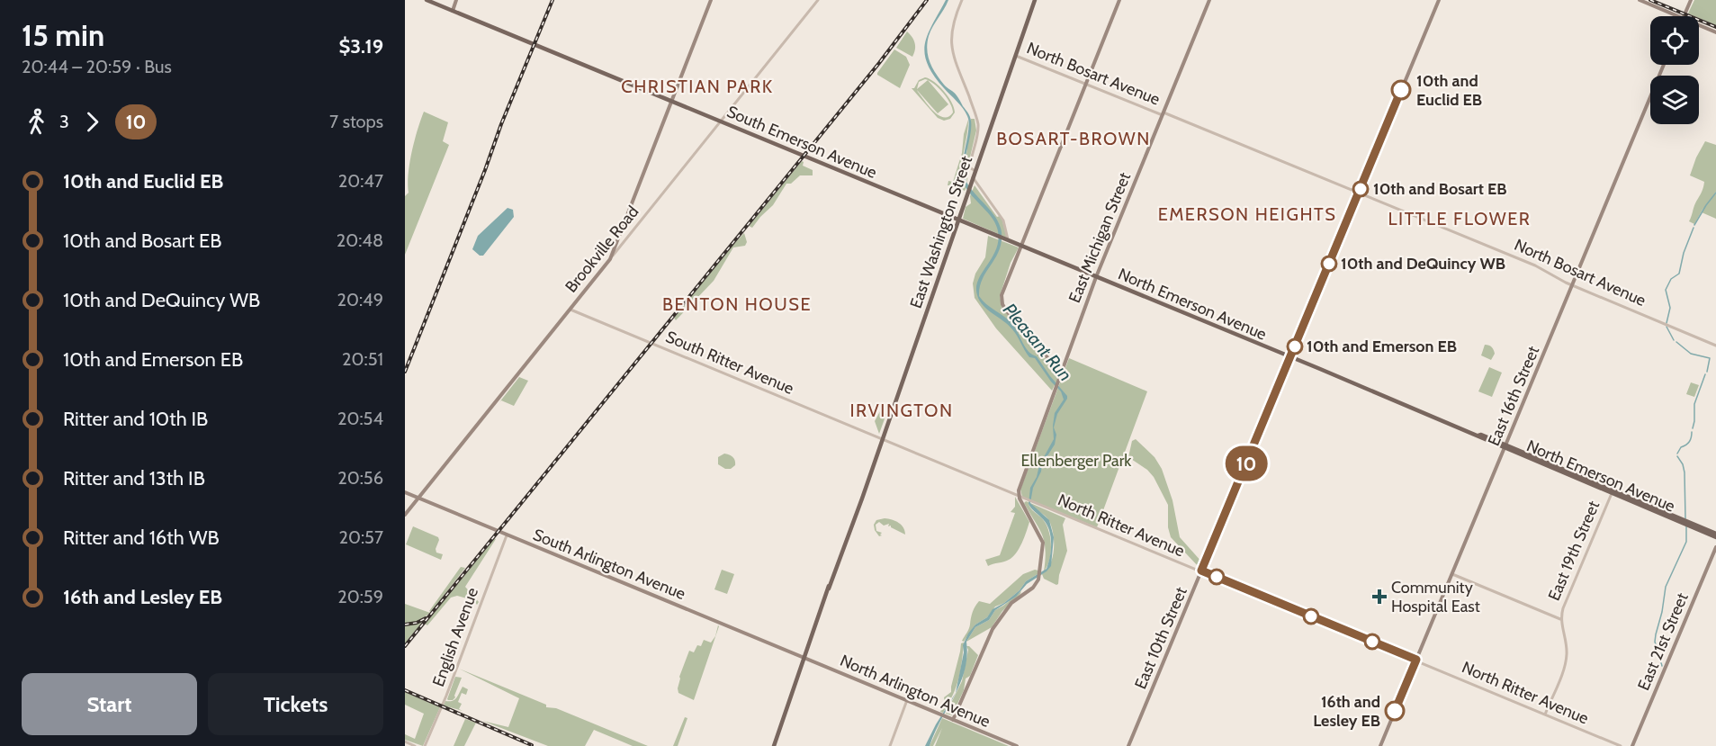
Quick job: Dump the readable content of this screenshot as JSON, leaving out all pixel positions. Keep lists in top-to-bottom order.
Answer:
{
  "streets": {
    "main road": [
      "South Emerson Avenue",
      "East Washington Street",
      "East Michigan Street",
      "Brookville Road",
      "North Emerson Avenue",
      "East 16th Street",
      "South Arlington Avenue",
      "East 10th Street",
      "East 21st Street",
      "North Arlington Avenue"
    ],
    "street": [
      "North Bosart Avenue",
      "South Ritter Avenue",
      "North Ritter Avenue",
      "East 19th Street",
      "English Avenue"
    ]
  },
  "crossings": [
    ["North Bosart Avenue", "East Washington Street"],
    ["North Bosart Avenue", "East Michigan Street"],
    ["North Bosart Avenue", "East 16th Street"],
    ["North Bosart Avenue", "East 10th Street"],
    ["South Emerson Avenue", "East Washington Street"],
    ["South Emerson Avenue", "Brookville Road"],
    ["South Emerson Avenue", "North Emerson Avenue"],
    ["East Washington Street", "North Emerson Avenue"],
    ["East Washington Street", "South Ritter Avenue"],
    ["East Washington Street", "North Ritter Avenue"],
    ["East Washington Street", "South Arlington Avenue"],
    ["East Washington Street", "North Arlington Avenue"],
    ["East Michigan Street", "North Emerson Avenue"],
    ["East Michigan Street", "North Ritter Avenue"],
    ["Brookville Road", "South Ritter Avenue"],
    ["Brookville Road", "South Arlington Avenue"],
    ["North Emerson Avenue", "East 16th Street"],
    ["North Emerson Avenue", "East 19th Street"],
    ["North Emerson Avenue", "East 10th Street"],
    ["South Ritter Avenue", "North Ritter Avenue"],
    ["East 16th Street", "North Ritter Avenue"],
    ["North Ritter Avenue", "East 19th Street"],
    ["North Ritter Avenue", "East 10th Street"],
    ["South Arlington Avenue", "English Avenue"],
    ["South Arlington Avenue", "North Arlington Avenue"]
  ],
  "districts": [
    "CHRISTIAN PARK",
    "BOSART-BROWN",
    "EMERSON HEIGHTS",
    "LITTLE FLOWER",
    "BENTON HOUSE",
    "IRVINGTON"
  ],
  "water": ["Pleasant Run"],
  "parks": ["Ellenberger Park"],
  "places": {
    "other": [
      "10th and Euclid EB",
      "10th and Bosart EB",
      "10th and DeQuincy WB",
      "10th and Emerson EB",
      "16th and Lesley EB"
    ],
    "health": ["Community Hospital East"]
  },
  "lines": ["bus line 10"],
  "page": {
    "heading": ["15 min", "20:44 – 20:59 · Bus", "$3.19"],
    "on_map": "10",
    "legs": ["3", "10", "7 stops"],
    "list": [
      {
        "name": "10th and Euclid EB",
        "value": "20:47"
      },
      {
        "name": "10th and Bosart EB",
        "value": "20:48"
      },
      {
        "name": "10th and DeQuincy WB",
        "value": "20:49"
      },
      {
        "name": "10th and Emerson EB",
        "value": "20:51"
      },
      {
        "name": "Ritter and 10th IB",
        "value": "20:54"
      },
      {
        "name": "Ritter and 13th IB",
        "value": "20:56"
      },
      {
        "name": "Ritter and 16th WB",
        "value": "20:57"
      },
      {
        "name": "16th and Lesley EB",
        "value": "20:59"
      }
    ],
    "buttons": ["Start", "Tickets"]
  }
}
